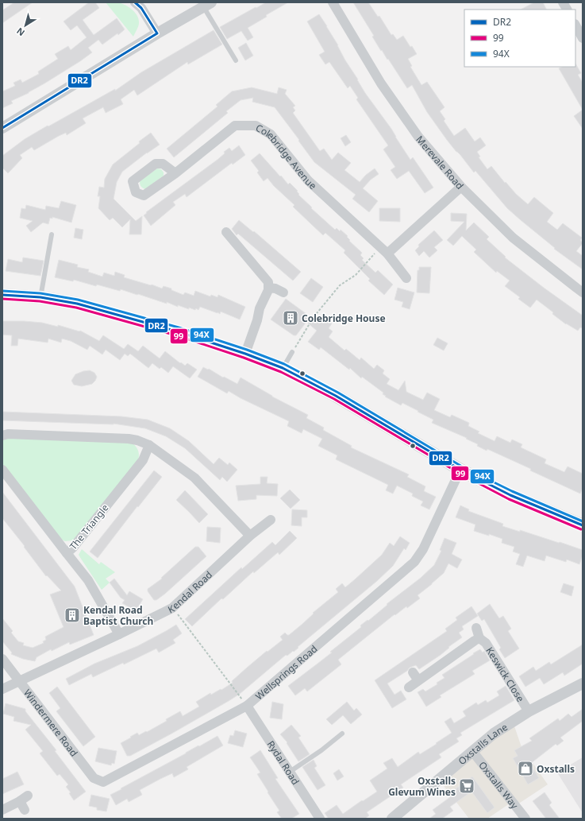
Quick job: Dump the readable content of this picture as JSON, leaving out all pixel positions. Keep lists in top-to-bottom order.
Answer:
{
  "streets": {
    "street": [
      "Colebridge Avenue",
      "Merevale Road",
      "The Triangle",
      "Kendal Road",
      "Wellsprings Road",
      "Keswick Close",
      "Windermere Road",
      "Oxstalls Lane",
      "Rydal Road",
      "Oxstalls Way"
    ]
  },
  "crossings": [
    ["Kendal Road", "Windermere Road"],
    ["Wellsprings Road", "Windermere Road"],
    ["Wellsprings Road", "Rydal Road"],
    ["Keswick Close", "Oxstalls Lane"],
    ["Oxstalls Lane", "Oxstalls Way"]
  ],
  "places": {
    "building": ["Colebridge House", "Kendal Road Baptist Church"],
    "shop": ["Oxstalls"],
    "supermarket": ["Oxstalls Glevum Wines"]
  },
  "lines": ["transit line DR2", "transit line 94X", "transit line 99"],
  "legend": ["DR2", "99", "94X"],
  "north": "bottom left"
}
